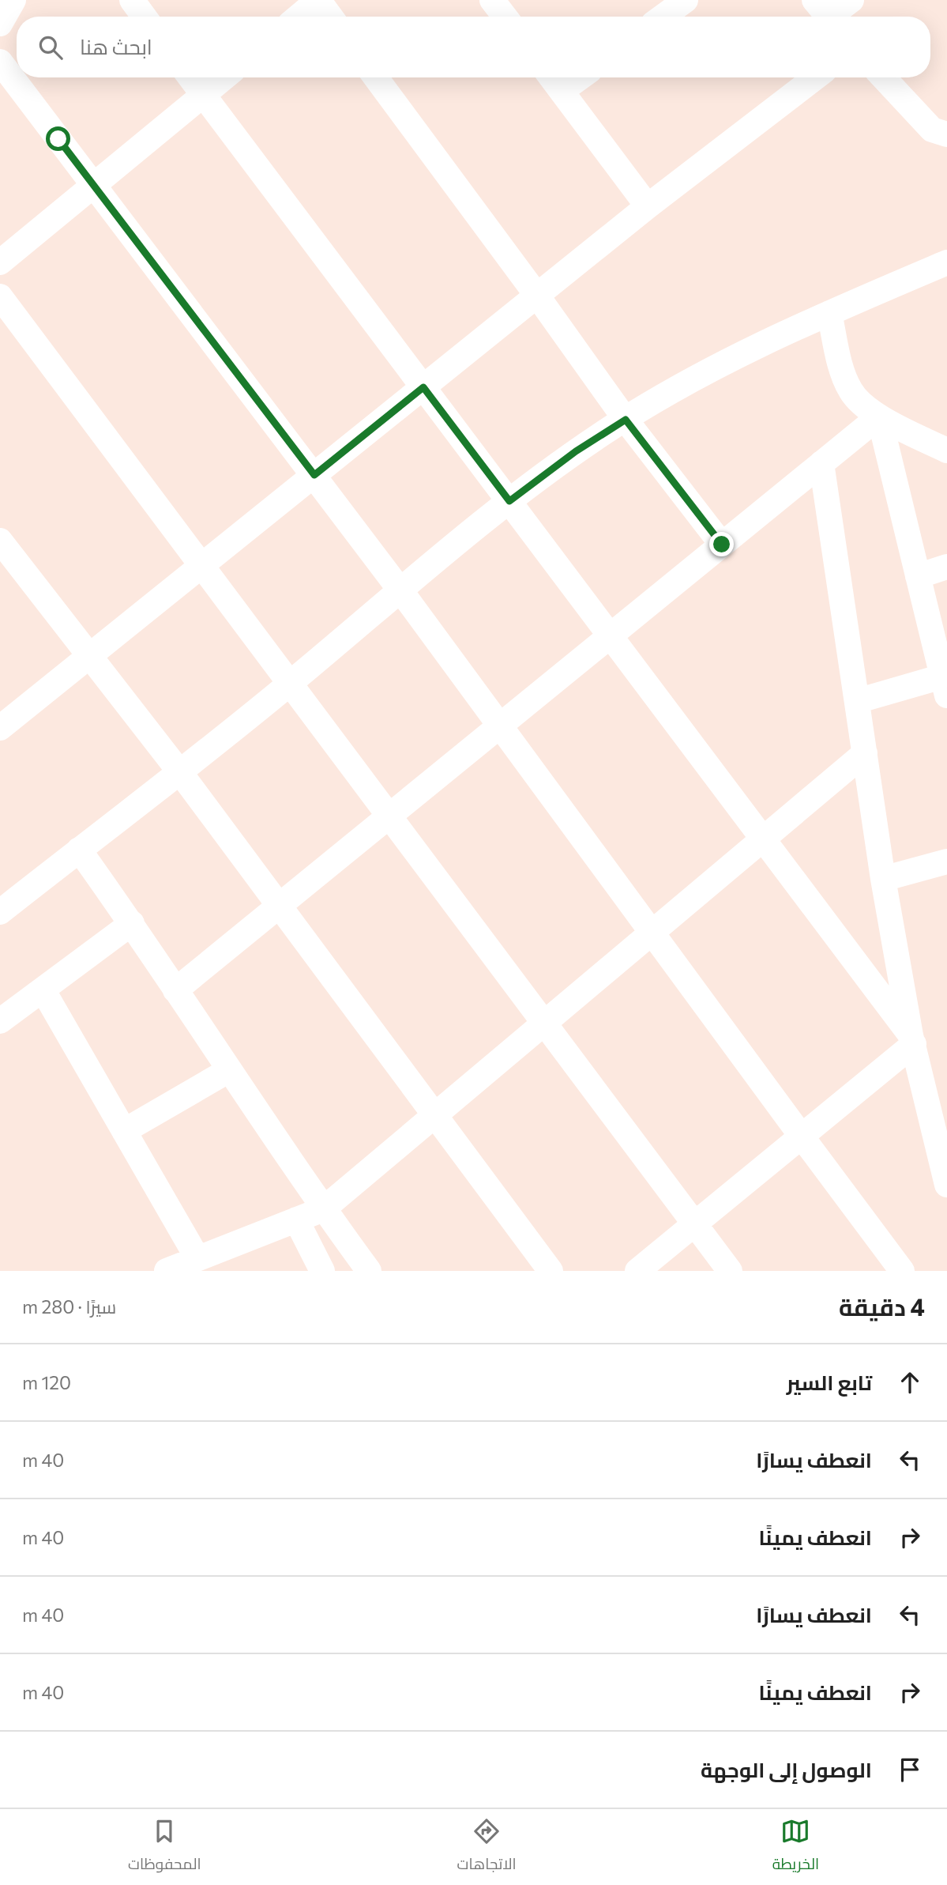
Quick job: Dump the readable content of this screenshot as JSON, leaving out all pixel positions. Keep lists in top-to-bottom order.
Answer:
{
  "page": {
    "search": "ابحث هنا",
    "heading": ["4 دقيقة", "سيرًا · 280 m"],
    "list": [
      ["تابع السير", "120 m"],
      ["انعطف يسارًا", "40 m"],
      ["انعطف يمينًا", "40 m"],
      ["انعطف يسارًا", "40 m"],
      ["انعطف يمينًا", "40 m"],
      "الوصول إلى الوجهة"
    ],
    "nav": ["الخريطة", "الاتجاهات", "المحفوظات"]
  }
}
